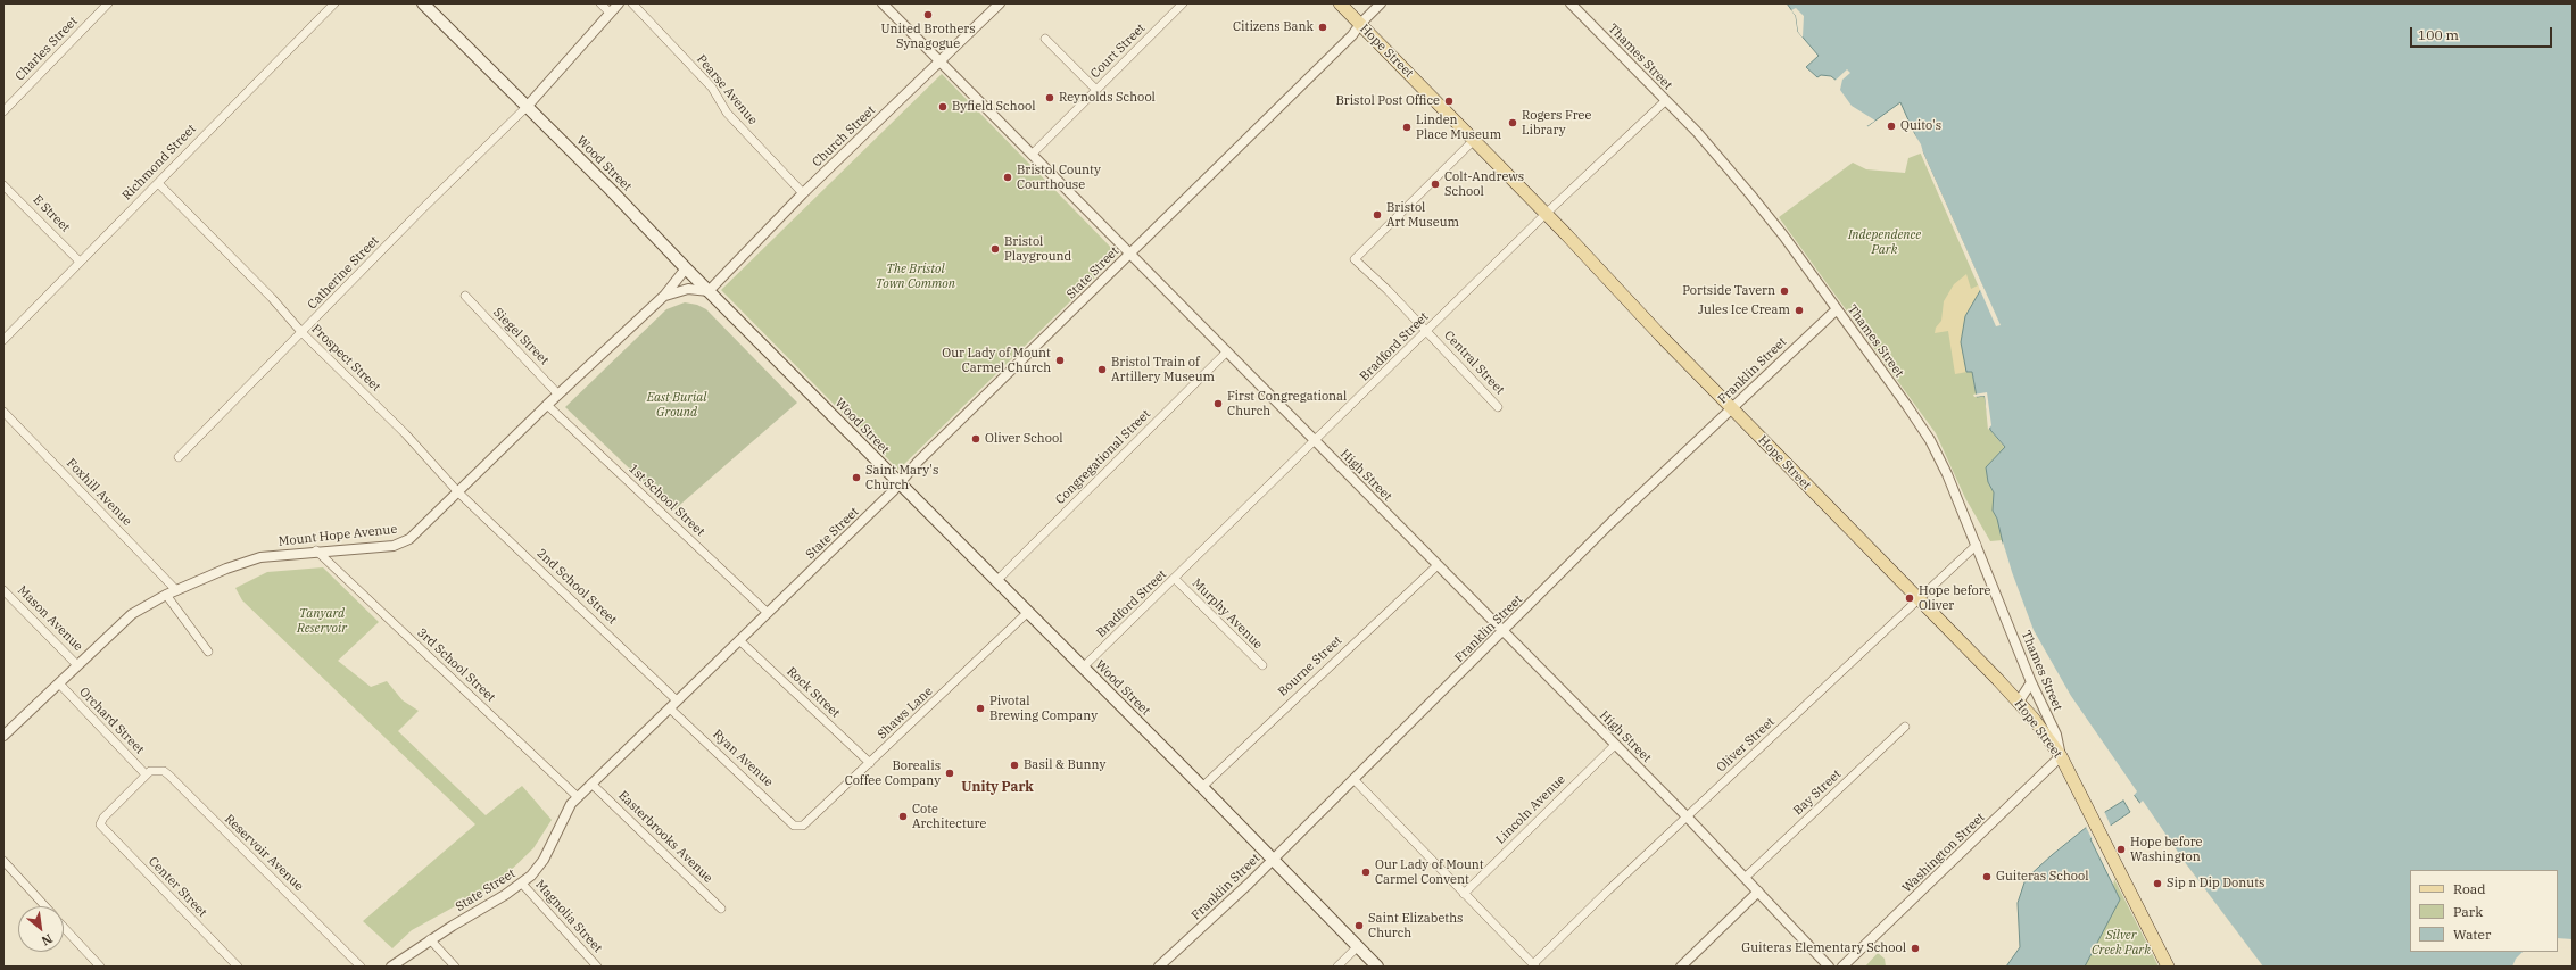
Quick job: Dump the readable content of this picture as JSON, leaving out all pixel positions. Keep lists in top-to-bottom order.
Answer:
{
  "streets": {
    "main road": ["Hope Street", "Wood Street"],
    "street": [
      "Charles Street",
      "Court Street",
      "Thames Street",
      "Pearse Avenue",
      "Church Street",
      "Richmond Street",
      "E Street",
      "Catherine Street",
      "State Street",
      "Siegel Street",
      "Bradford Street",
      "Prospect Street",
      "Central Street",
      "Franklin Street",
      "Congregational Street",
      "High Street",
      "Foxhill Avenue",
      "1st School Street",
      "Mount Hope Avenue",
      "2nd School Street",
      "Murphy Avenue",
      "Mason Avenue",
      "3rd School Street",
      "Bourne Street",
      "Rock Street",
      "Shaws Lane",
      "Orchard Street",
      "Oliver Street",
      "Ryan Avenue",
      "Bay Street",
      "Lincoln Avenue",
      "Easterbrooks Avenue",
      "Reservoir Avenue",
      "Washington Street",
      "Center Street",
      "Magnolia Street"
    ]
  },
  "crossings": [
    ["Court Street", "High Street"],
    ["Hope Street", "Thames Street"],
    ["Hope Street", "State Street"],
    ["Hope Street", "Bradford Street"],
    ["Hope Street", "Central Street"],
    ["Hope Street", "Franklin Street"],
    ["Hope Street", "Oliver Street"],
    ["Hope Street", "Washington Street"],
    ["Thames Street", "Bradford Street"],
    ["Thames Street", "Franklin Street"],
    ["Thames Street", "Oliver Street"],
    ["Thames Street", "Washington Street"],
    ["Pearse Avenue", "Church Street"],
    ["Church Street", "Wood Street"],
    ["Church Street", "High Street"],
    ["Church Street", "Mount Hope Avenue"],
    ["Richmond Street", "E Street"],
    ["Richmond Street", "Prospect Street"],
    ["Wood Street", "Catherine Street"],
    ["Wood Street", "State Street"],
    ["Wood Street", "Bradford Street"],
    ["Wood Street", "Franklin Street"],
    ["Wood Street", "Congregational Street"],
    ["Wood Street", "Mount Hope Avenue"],
    ["Wood Street", "Bourne Street"],
    ["Wood Street", "Shaws Lane"],
    ["Catherine Street", "Prospect Street"],
    ["State Street", "High Street"],
    ["State Street", "1st School Street"],
    ["State Street", "2nd School Street"],
    ["State Street", "3rd School Street"],
    ["State Street", "Rock Street"],
    ["State Street", "Ryan Avenue"],
    ["State Street", "Easterbrooks Avenue"],
    ["State Street", "Magnolia Street"],
    ["Siegel Street", "Mount Hope Avenue"],
    ["Bradford Street", "Central Street"],
    ["Bradford Street", "High Street"],
    ["Bradford Street", "Murphy Avenue"],
    ["Prospect Street", "Mount Hope Avenue"],
    ["Prospect Street", "2nd School Street"],
    ["Franklin Street", "High Street"],
    ["Congregational Street", "High Street"],
    ["High Street", "Bourne Street"],
    ["High Street", "Oliver Street"],
    ["High Street", "Bay Street"],
    ["High Street", "Lincoln Avenue"],
    ["Foxhill Avenue", "Mount Hope Avenue"],
    ["1st School Street", "Mount Hope Avenue"],
    ["Mount Hope Avenue", "2nd School Street"],
    ["Mount Hope Avenue", "Mason Avenue"],
    ["Mount Hope Avenue", "3rd School Street"],
    ["Mount Hope Avenue", "Orchard Street"],
    ["Rock Street", "Shaws Lane"],
    ["Shaws Lane", "Ryan Avenue"],
    ["Orchard Street", "Reservoir Avenue"],
    ["Orchard Street", "Center Street"],
    ["Reservoir Avenue", "Center Street"]
  ],
  "districts": ["Unity Park"],
  "parks": [
    "Independence Park",
    "The Bristol Town Common",
    "East Burial Ground",
    "Tanyard Reservoir",
    "Silver Creek Park"
  ],
  "places": [
    "United Brothers Synagogue",
    "Citizens Bank",
    "Reynolds School",
    "Bristol Post Office",
    "Byfield School",
    "Rogers Free Library",
    "Quito's",
    "Linden Place Museum",
    "Bristol County Courthouse",
    "Colt-Andrews School",
    "Bristol Art Museum",
    "Bristol Playground",
    "Portside Tavern",
    "Jules Ice Cream",
    "Our Lady of Mount Carmel Church",
    "Bristol Train of Artillery Museum",
    "First Congregational Church",
    "Oliver School",
    "Saint Mary's Church",
    "Hope before Oliver",
    "Pivotal Brewing Company",
    "Basil & Bunny",
    "Borealis Coffee Company",
    "Cote Architecture",
    "Hope before Washington",
    "Our Lady of Mount Carmel Convent",
    "Guiteras School",
    "Sip n Dip Donuts",
    "Saint Elizabeths Church",
    "Guiteras Elementary School"
  ],
  "legend": ["Road", "Park", "Water"],
  "scale_bar": "100 m",
  "north": "bottom right"
}
